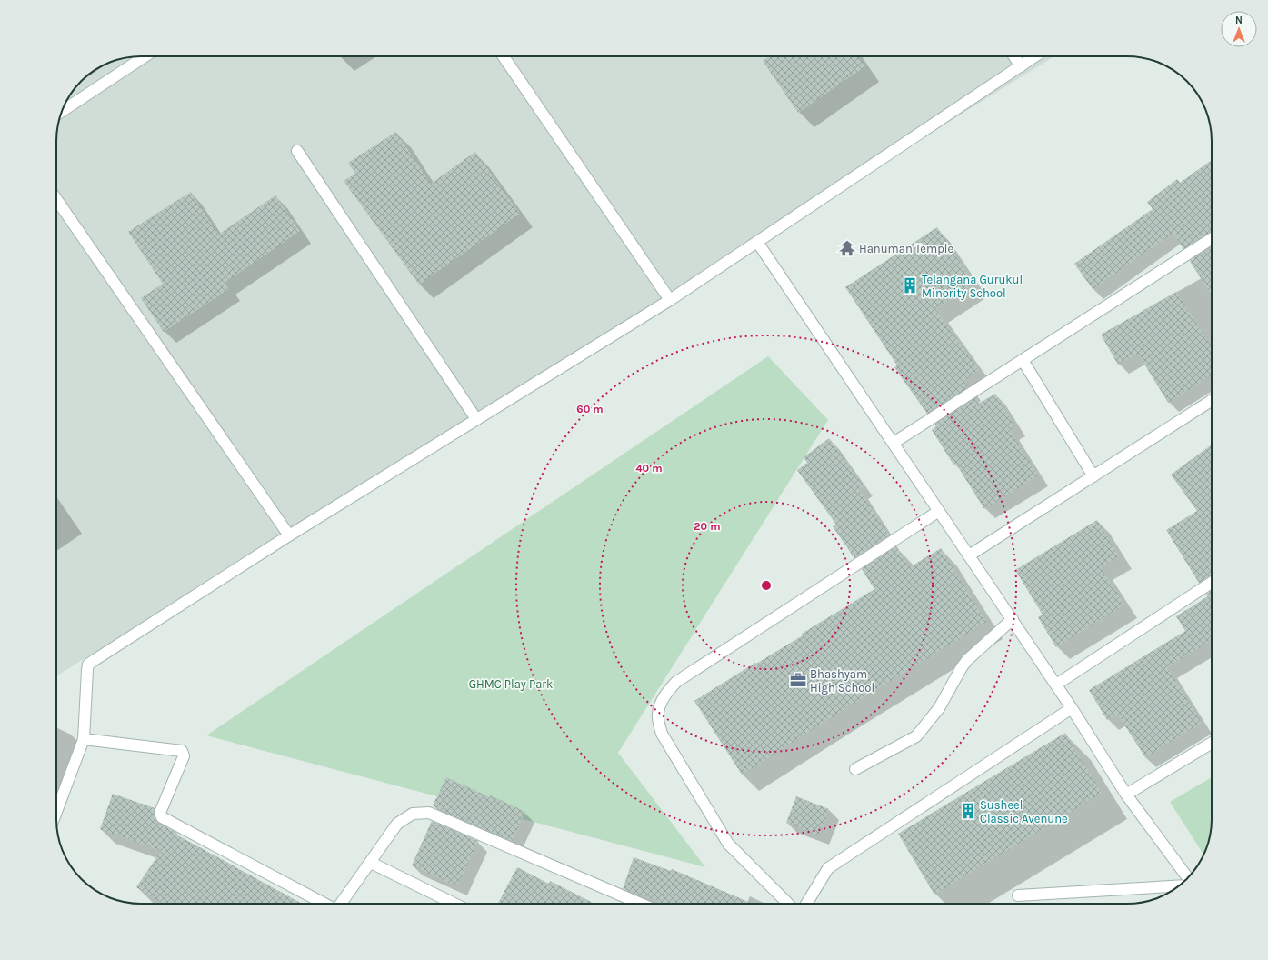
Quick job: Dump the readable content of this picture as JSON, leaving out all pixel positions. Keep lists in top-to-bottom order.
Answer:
{
  "parks": ["GHMC Play Park"],
  "places": {
    "temple": ["Hanuman Temple"],
    "building": ["Telangana Gurukul Minority School", "Susheel Classic Avenune"],
    "office": ["Bhashyam High School"]
  },
  "north": "top",
  "rings": ["60 m", "40 m", "20 m"]
}
